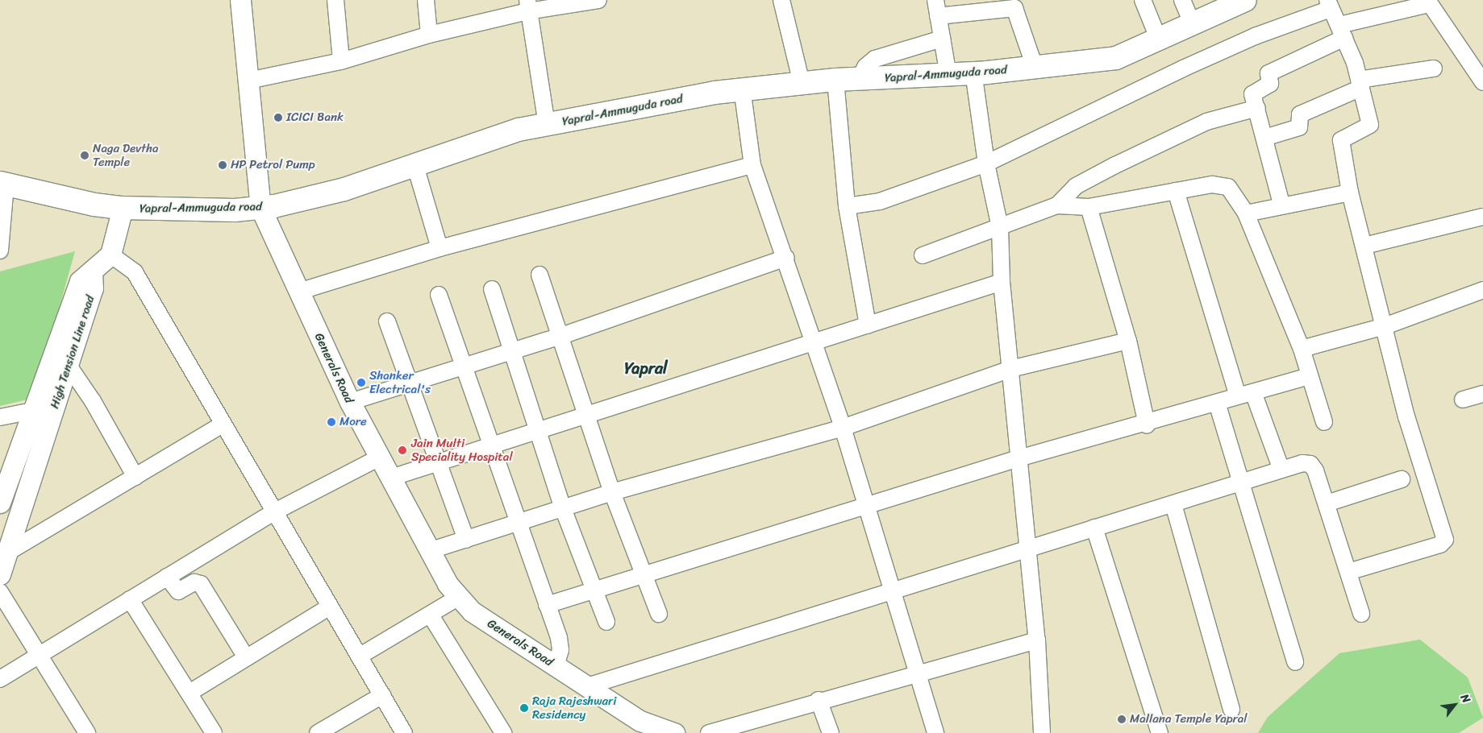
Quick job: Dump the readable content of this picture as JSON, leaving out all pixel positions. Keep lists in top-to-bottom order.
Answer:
{
  "streets": {
    "main road": ["Yapral-Ammuguda road"],
    "street": ["High Tension Line road", "Generals Road"]
  },
  "crossings": [
    ["Yapral-Ammuguda road", "Generals Road"]
  ],
  "districts": ["Yapral"],
  "places": [
    "ICICI Bank",
    "Naga Devtha Temple",
    "HP Petrol Pump",
    "Shanker Electrical's",
    "More",
    "Jain Multi Speciality Hospital",
    "Raja Rajeshwari Residency",
    "Mallana Temple Yapral"
  ],
  "north": "top right"
}
